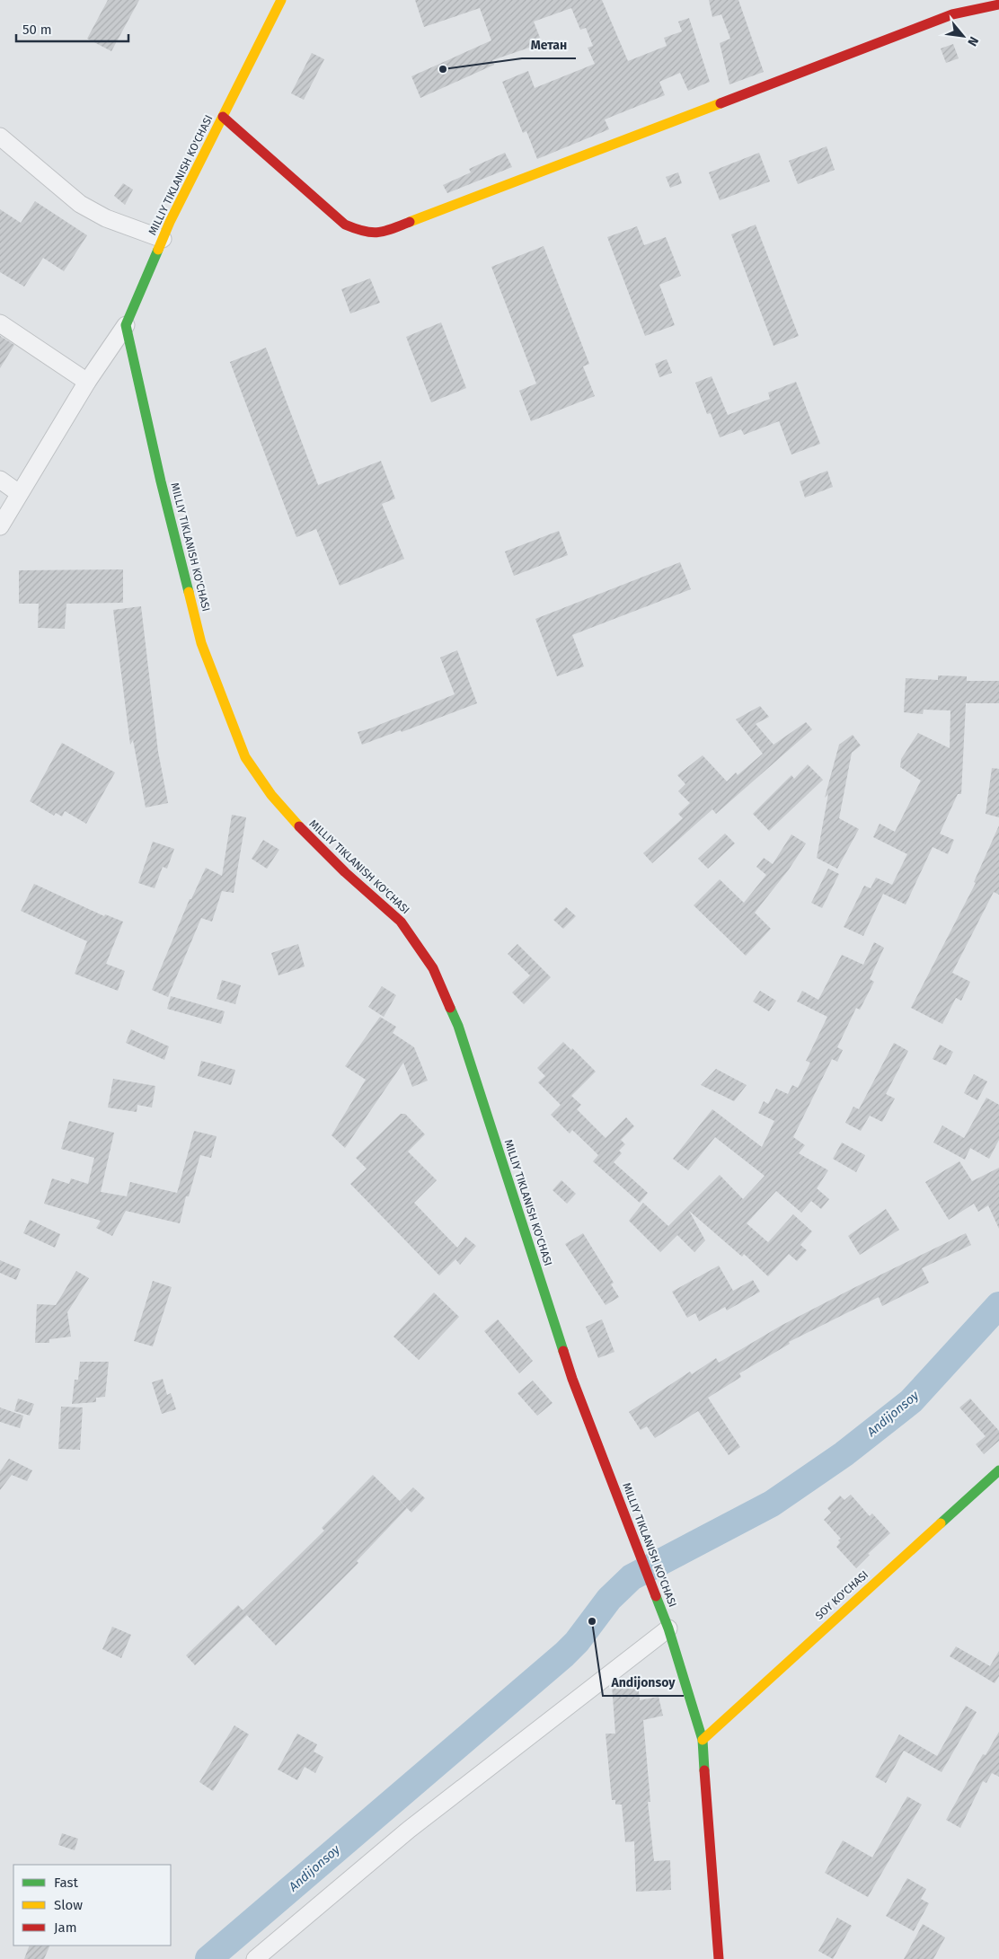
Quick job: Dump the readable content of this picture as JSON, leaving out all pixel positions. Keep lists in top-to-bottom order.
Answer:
{
  "streets": {
    "main road": ["MILLIY TIKLANISH KO'CHASI", "SOY KO'CHASI"]
  },
  "crossings": [
    ["MILLIY TIKLANISH KO'CHASI", "SOY KO'CHASI"]
  ],
  "water": ["Andijonsoy"],
  "places": ["Метан", "Andijonsoy"],
  "legend": ["Fast", "Slow", "Jam"],
  "scale_bar": "50 m",
  "north": "bottom right"
}
